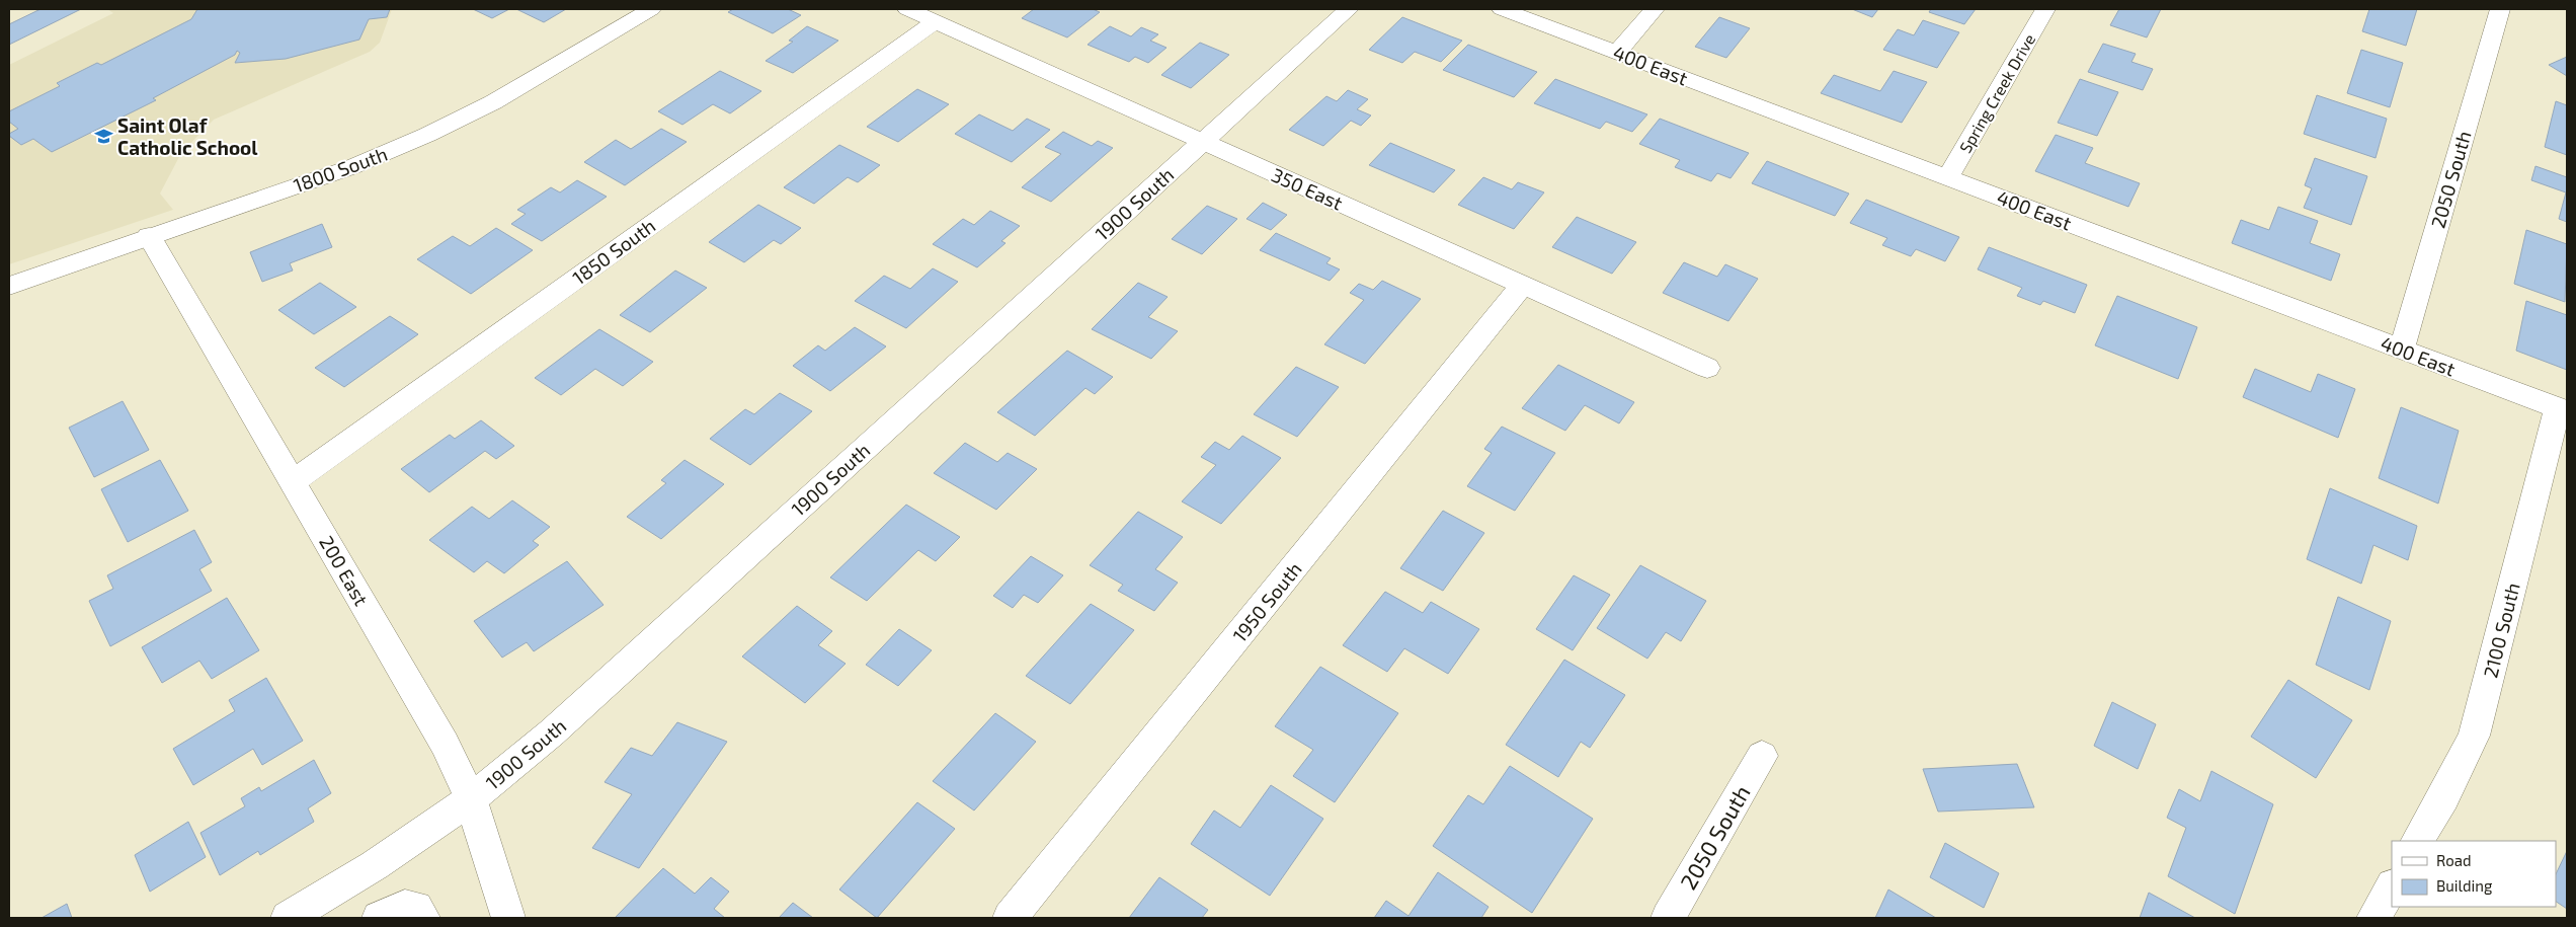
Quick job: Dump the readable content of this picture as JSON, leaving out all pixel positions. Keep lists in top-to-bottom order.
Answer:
{
  "streets": {
    "street": [
      "400 East",
      "Spring Creek Drive",
      "1800 South",
      "2050 South",
      "350 East",
      "1900 South",
      "1850 South",
      "200 East",
      "1950 South",
      "2100 South"
    ]
  },
  "crossings": [
    ["400 East", "Spring Creek Drive"],
    ["400 East", "2050 South"],
    ["400 East", "2100 South"],
    ["1800 South", "200 East"],
    ["350 East", "1900 South"],
    ["350 East", "1850 South"],
    ["350 East", "1950 South"],
    ["1900 South", "200 East"],
    ["1850 South", "200 East"]
  ],
  "places": {
    "school or university": ["Saint Olaf Catholic School"]
  },
  "legend": ["Road", "Building"]
}
